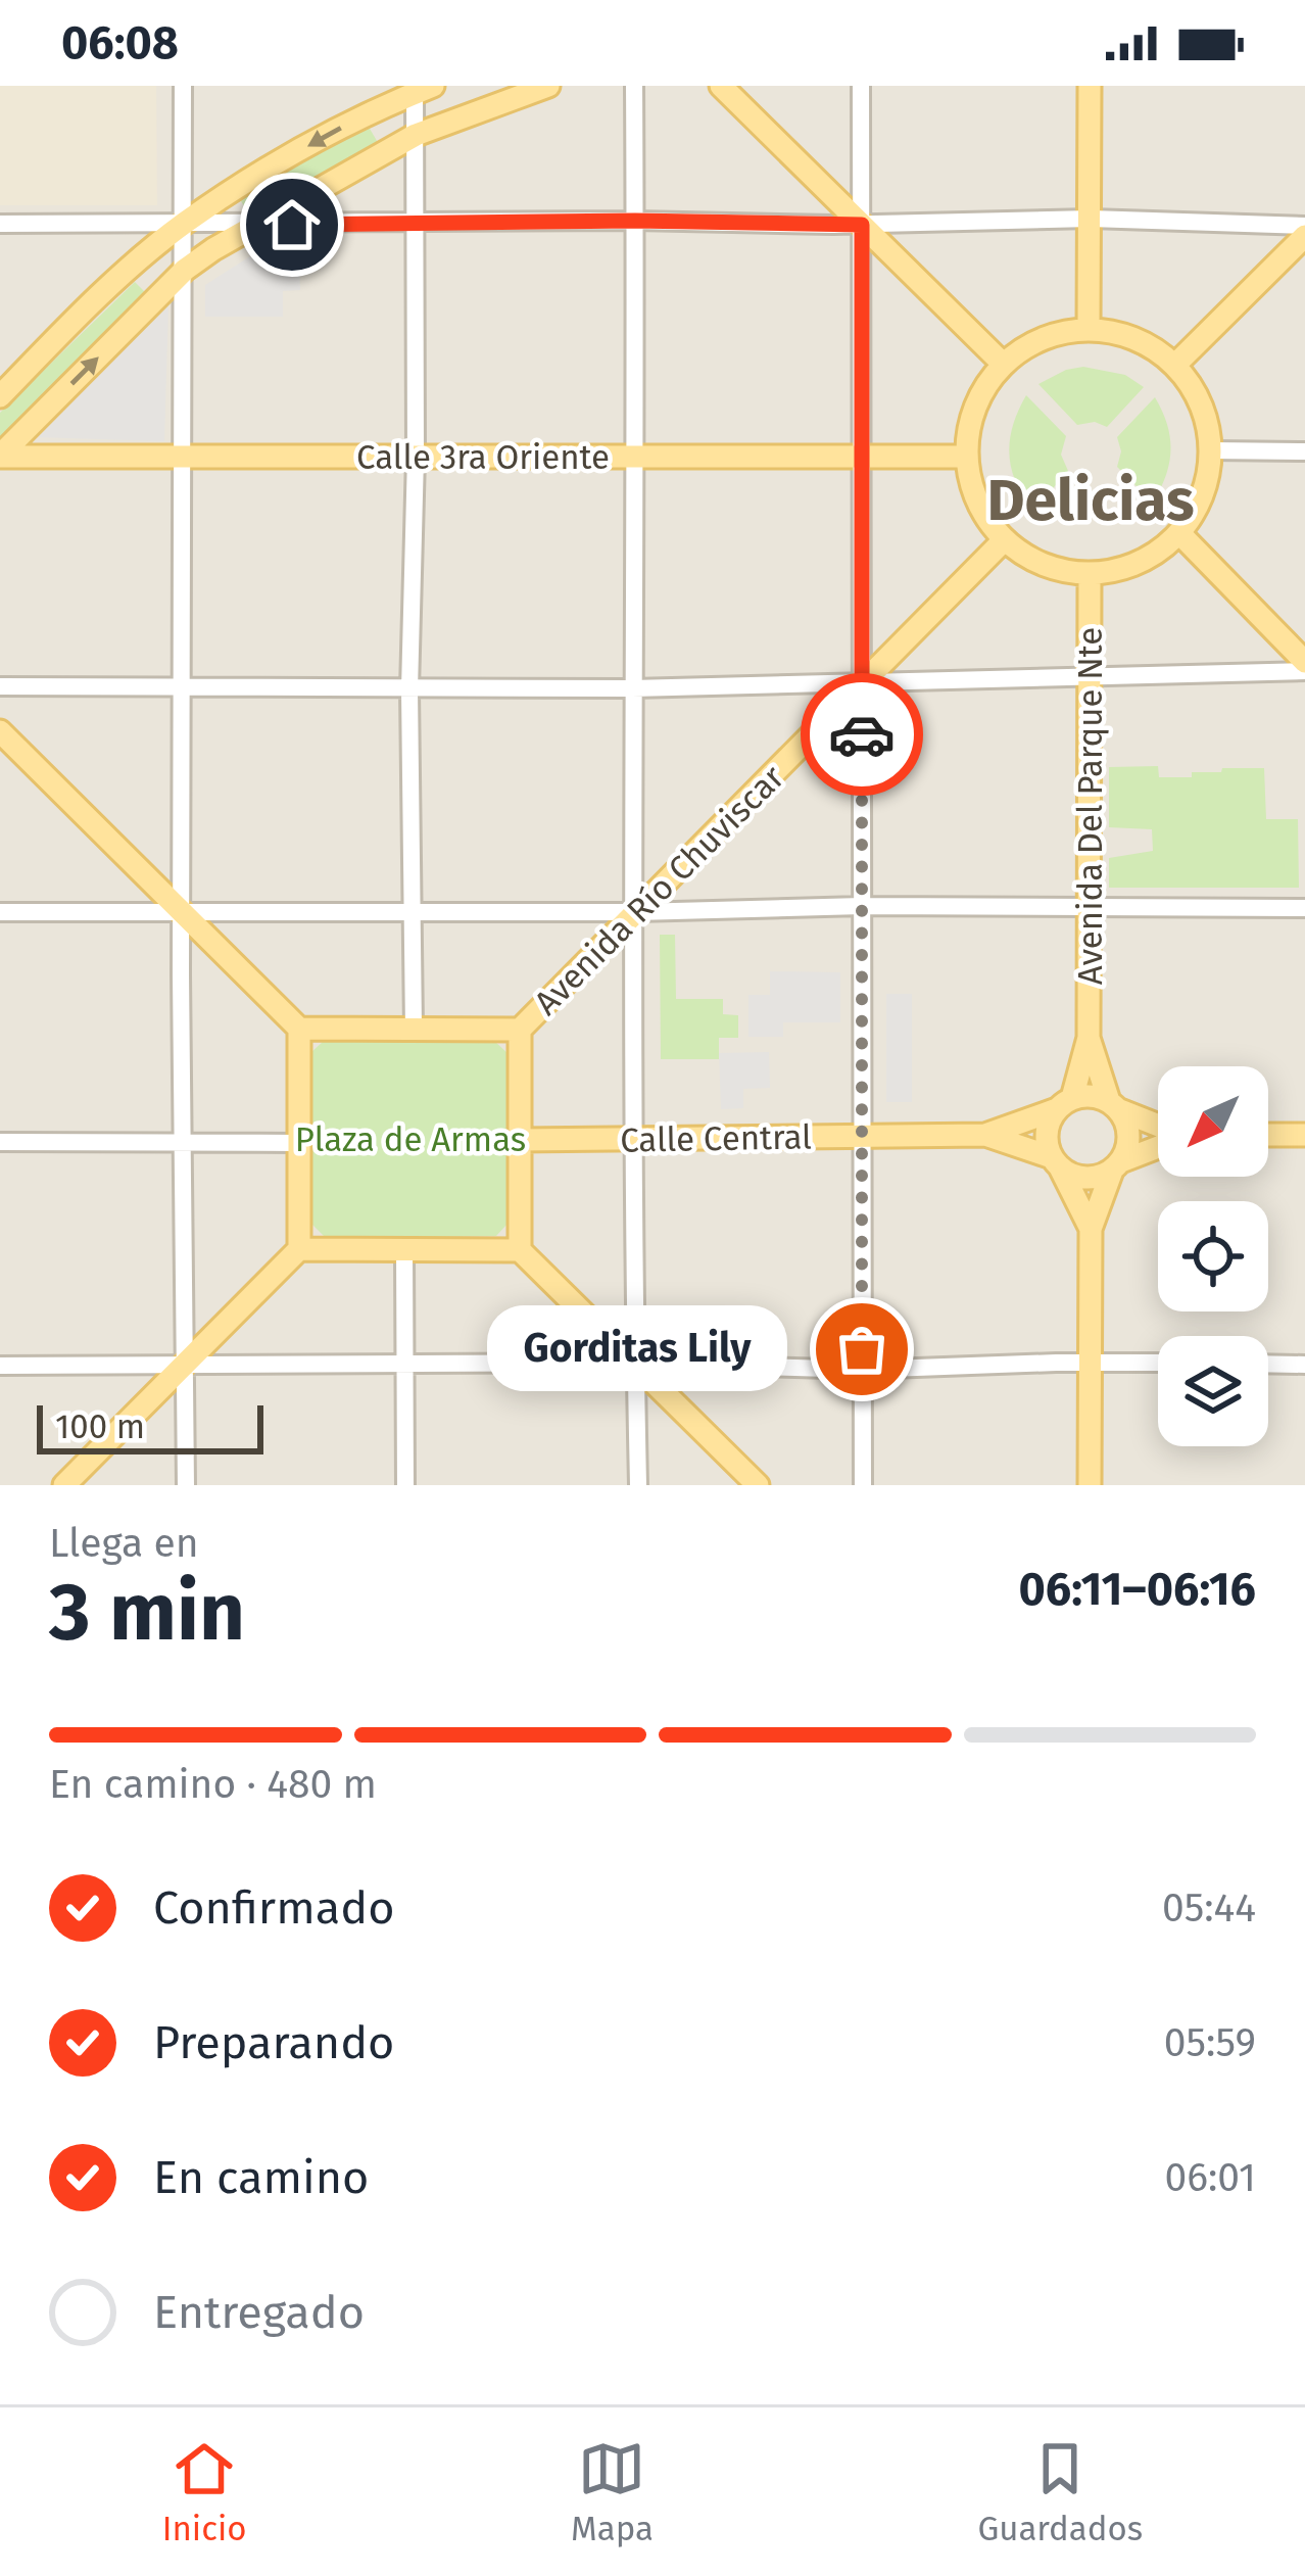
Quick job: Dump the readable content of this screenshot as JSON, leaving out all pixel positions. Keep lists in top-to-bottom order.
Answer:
{
  "streets": {
    "main road": [
      "Calle 3ra Oriente",
      "Avenida Del Parque Nte",
      "Avenida Río Chuviscar",
      "Calle Central"
    ]
  },
  "crossings": [
    ["Calle 3ra Oriente", "Avenida Del Parque Nte"],
    ["Calle 3ra Oriente", "Avenida Río Chuviscar"],
    ["Avenida Del Parque Nte", "Avenida Río Chuviscar"]
  ],
  "districts": ["Delicias"],
  "parks": ["Plaza de Armas"],
  "places": ["Gorditas Lily"],
  "scale_bar": "100 m",
  "north": "bottom left",
  "page": {
    "status": "06:08",
    "bubble": "Gorditas Lily",
    "scale": "100 m",
    "heading": ["3 min", "Llega en", "06:11–06:16"],
    "bar": "En camino · 480 m",
    "list": [
      ["Confirmado", "05:44"],
      ["Preparando", "05:59"],
      ["En camino", "06:01"],
      "Entregado"
    ],
    "tabs": ["Inicio", "Mapa", "Guardados"]
  }
}
